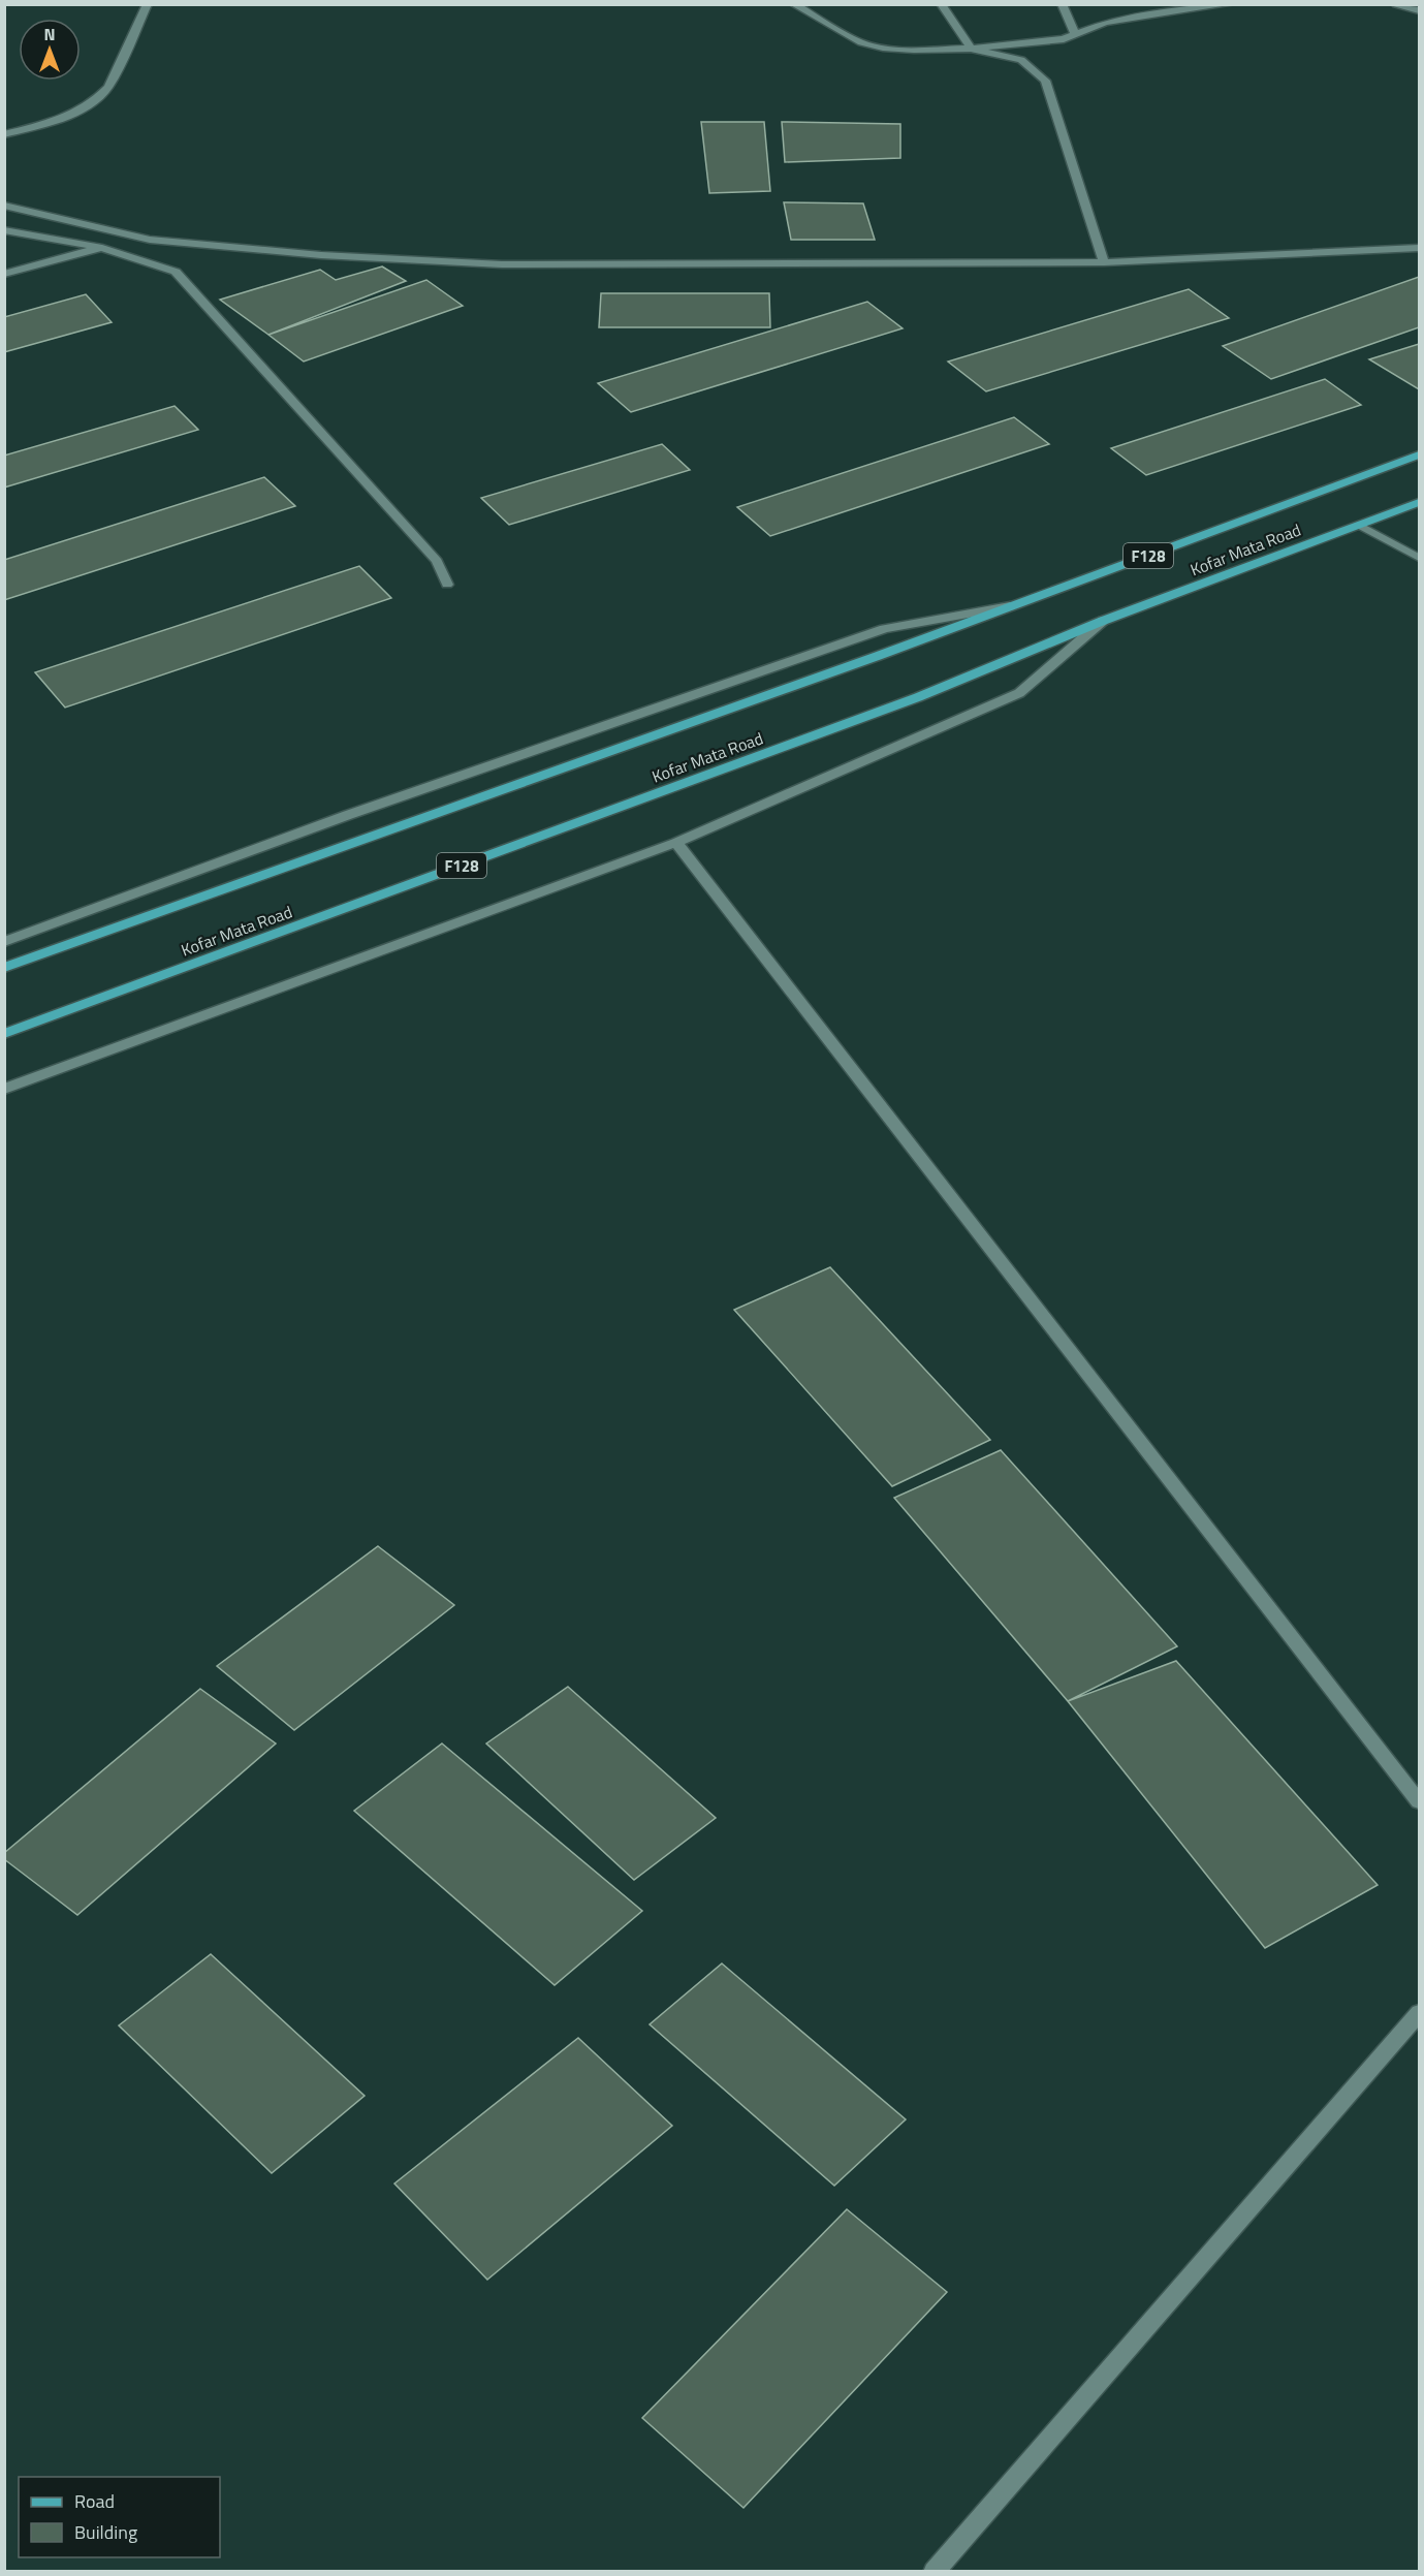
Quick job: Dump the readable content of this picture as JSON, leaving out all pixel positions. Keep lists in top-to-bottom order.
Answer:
{
  "streets": {
    "main road": ["Kofar Mata Road", "F128"]
  },
  "legend": ["Road", "Building"],
  "north": "top"
}
